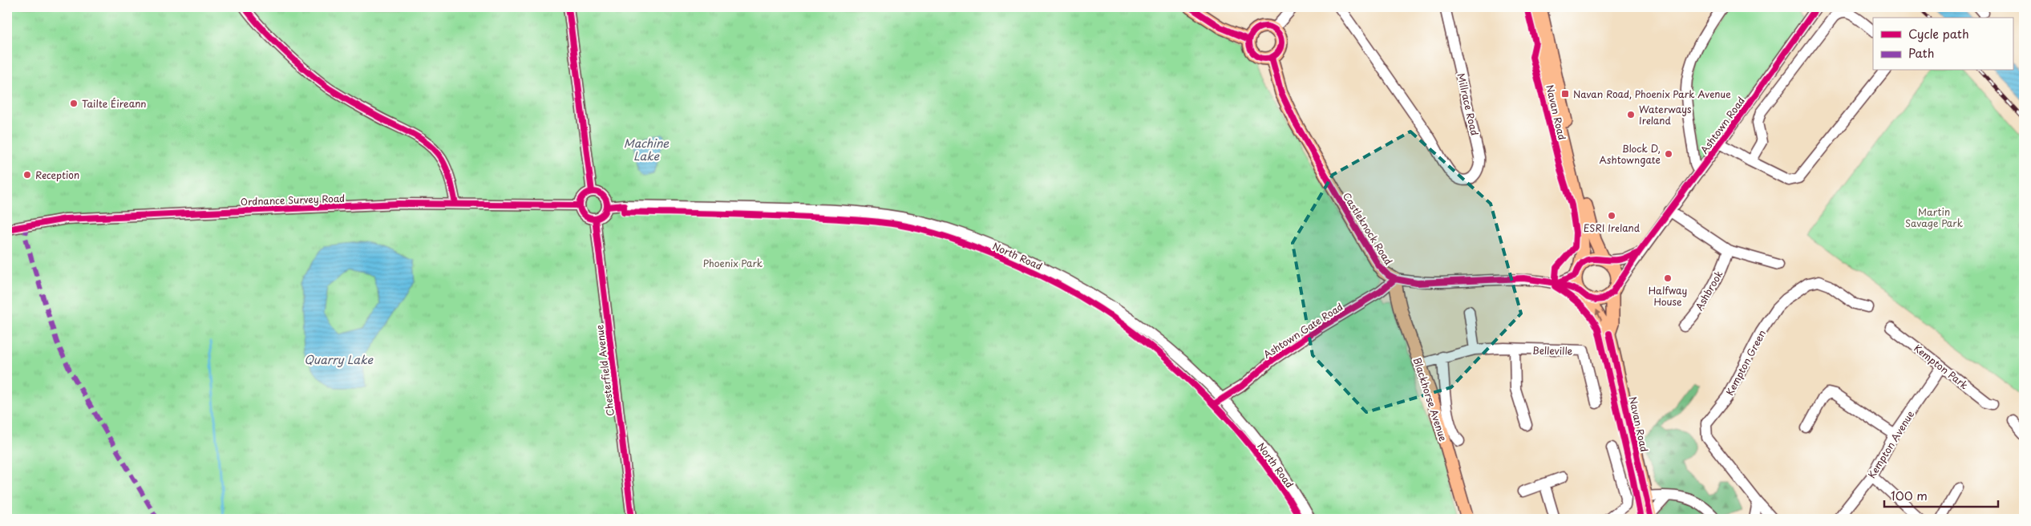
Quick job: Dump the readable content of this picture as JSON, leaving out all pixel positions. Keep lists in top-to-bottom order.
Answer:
{
  "streets": {
    "main road": ["Navan Road", "Castleknock Road", "Blackhorse Avenue"],
    "street": [
      "Millrace Road",
      "Ashtown Road",
      "Ordnance Survey Road",
      "North Road",
      "Ashbrook",
      "Ashtown Gate Road",
      "Belleville",
      "Kempton Green",
      "Kempton Park",
      "Chesterfield Avenue",
      "Kempton Avenue"
    ]
  },
  "crossings": [
    ["Navan Road", "Ashtown Road"],
    ["Navan Road", "Castleknock Road"],
    ["Ashtown Road", "Castleknock Road"],
    ["Ordnance Survey Road", "North Road"],
    ["Ordnance Survey Road", "Chesterfield Avenue"],
    ["Castleknock Road", "Ashtown Gate Road"],
    ["Castleknock Road", "Blackhorse Avenue"],
    ["North Road", "Ashtown Gate Road"],
    ["North Road", "Chesterfield Avenue"],
    ["Ashtown Gate Road", "Blackhorse Avenue"],
    ["Belleville", "Blackhorse Avenue"],
    ["Kempton Park", "Kempton Avenue"]
  ],
  "water": ["Machine Lake", "Quarry Lake"],
  "parks": ["Martin Savage Park", "Phoenix Park"],
  "places": {
    "transit": ["Navan Road, Phoenix Park Avenue"],
    "other": [
      "Tailte Éireann",
      "Waterways Ireland",
      "Block D, Ashtowngate",
      "Reception",
      "ESRI Ireland",
      "Halfway House"
    ]
  },
  "legend": ["Cycle path", "Path"],
  "scale_bar": "100 m"
}
